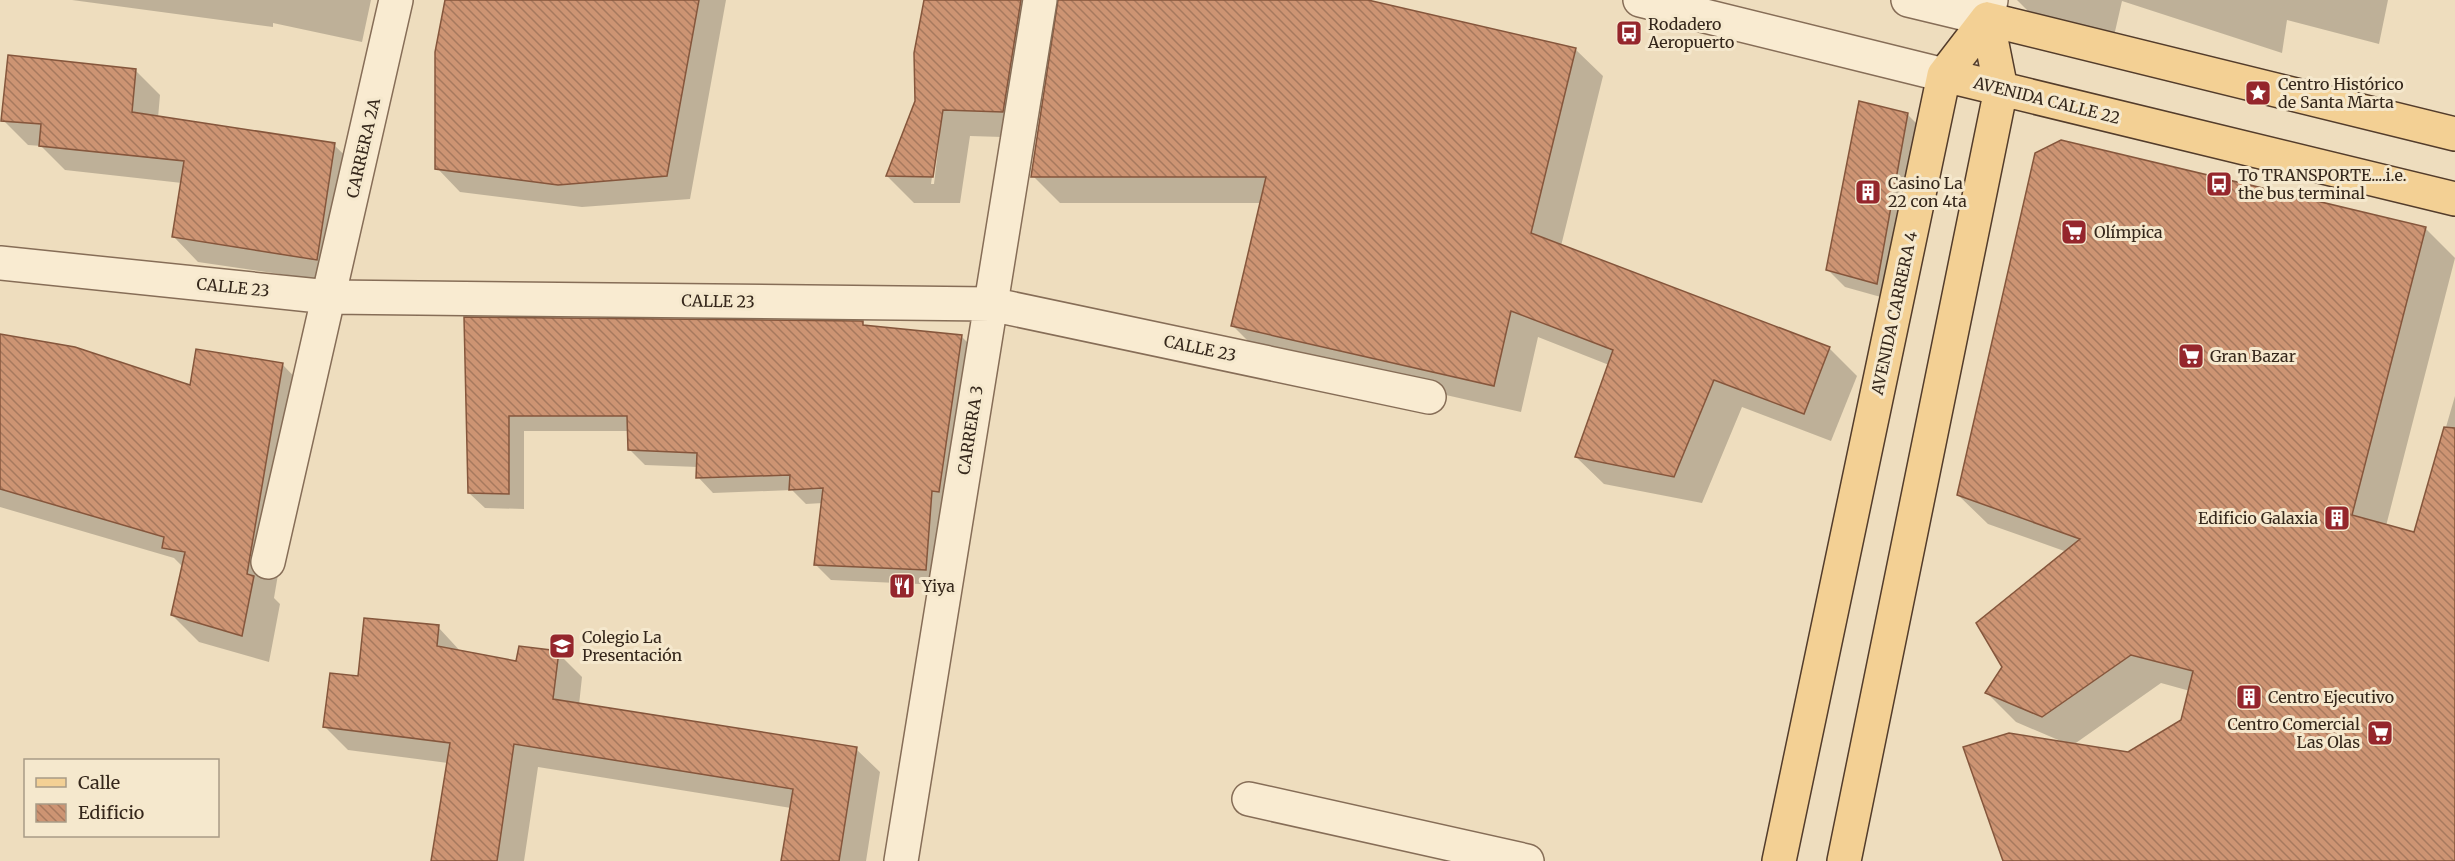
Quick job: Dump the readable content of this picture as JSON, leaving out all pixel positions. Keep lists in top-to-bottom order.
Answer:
{
  "streets": {
    "main road": ["AVENIDA CALLE 22", "AVENIDA CARRERA 4"],
    "street": ["CARRERA 2A", "CALLE 23", "CARRERA 3"]
  },
  "crossings": [
    ["AVENIDA CALLE 22", "AVENIDA CARRERA 4"],
    ["CARRERA 2A", "CALLE 23"],
    ["CALLE 23", "CARRERA 3"]
  ],
  "places": {
    "bus stop": ["Rodadero Aeropuerto", "To TRANSPORTE....i.e. the bus terminal"],
    "place": ["Centro Histórico de Santa Marta"],
    "building": ["Casino La 22 con 4ta", "Edificio Galaxia", "Centro Ejecutivo"],
    "supermarket": ["Olímpica", "Gran Bazar", "Centro Comercial Las Olas"],
    "restaurant": ["Yiya"],
    "school or university": ["Colegio La Presentación"]
  },
  "legend": ["Calle", "Edificio"]
}
